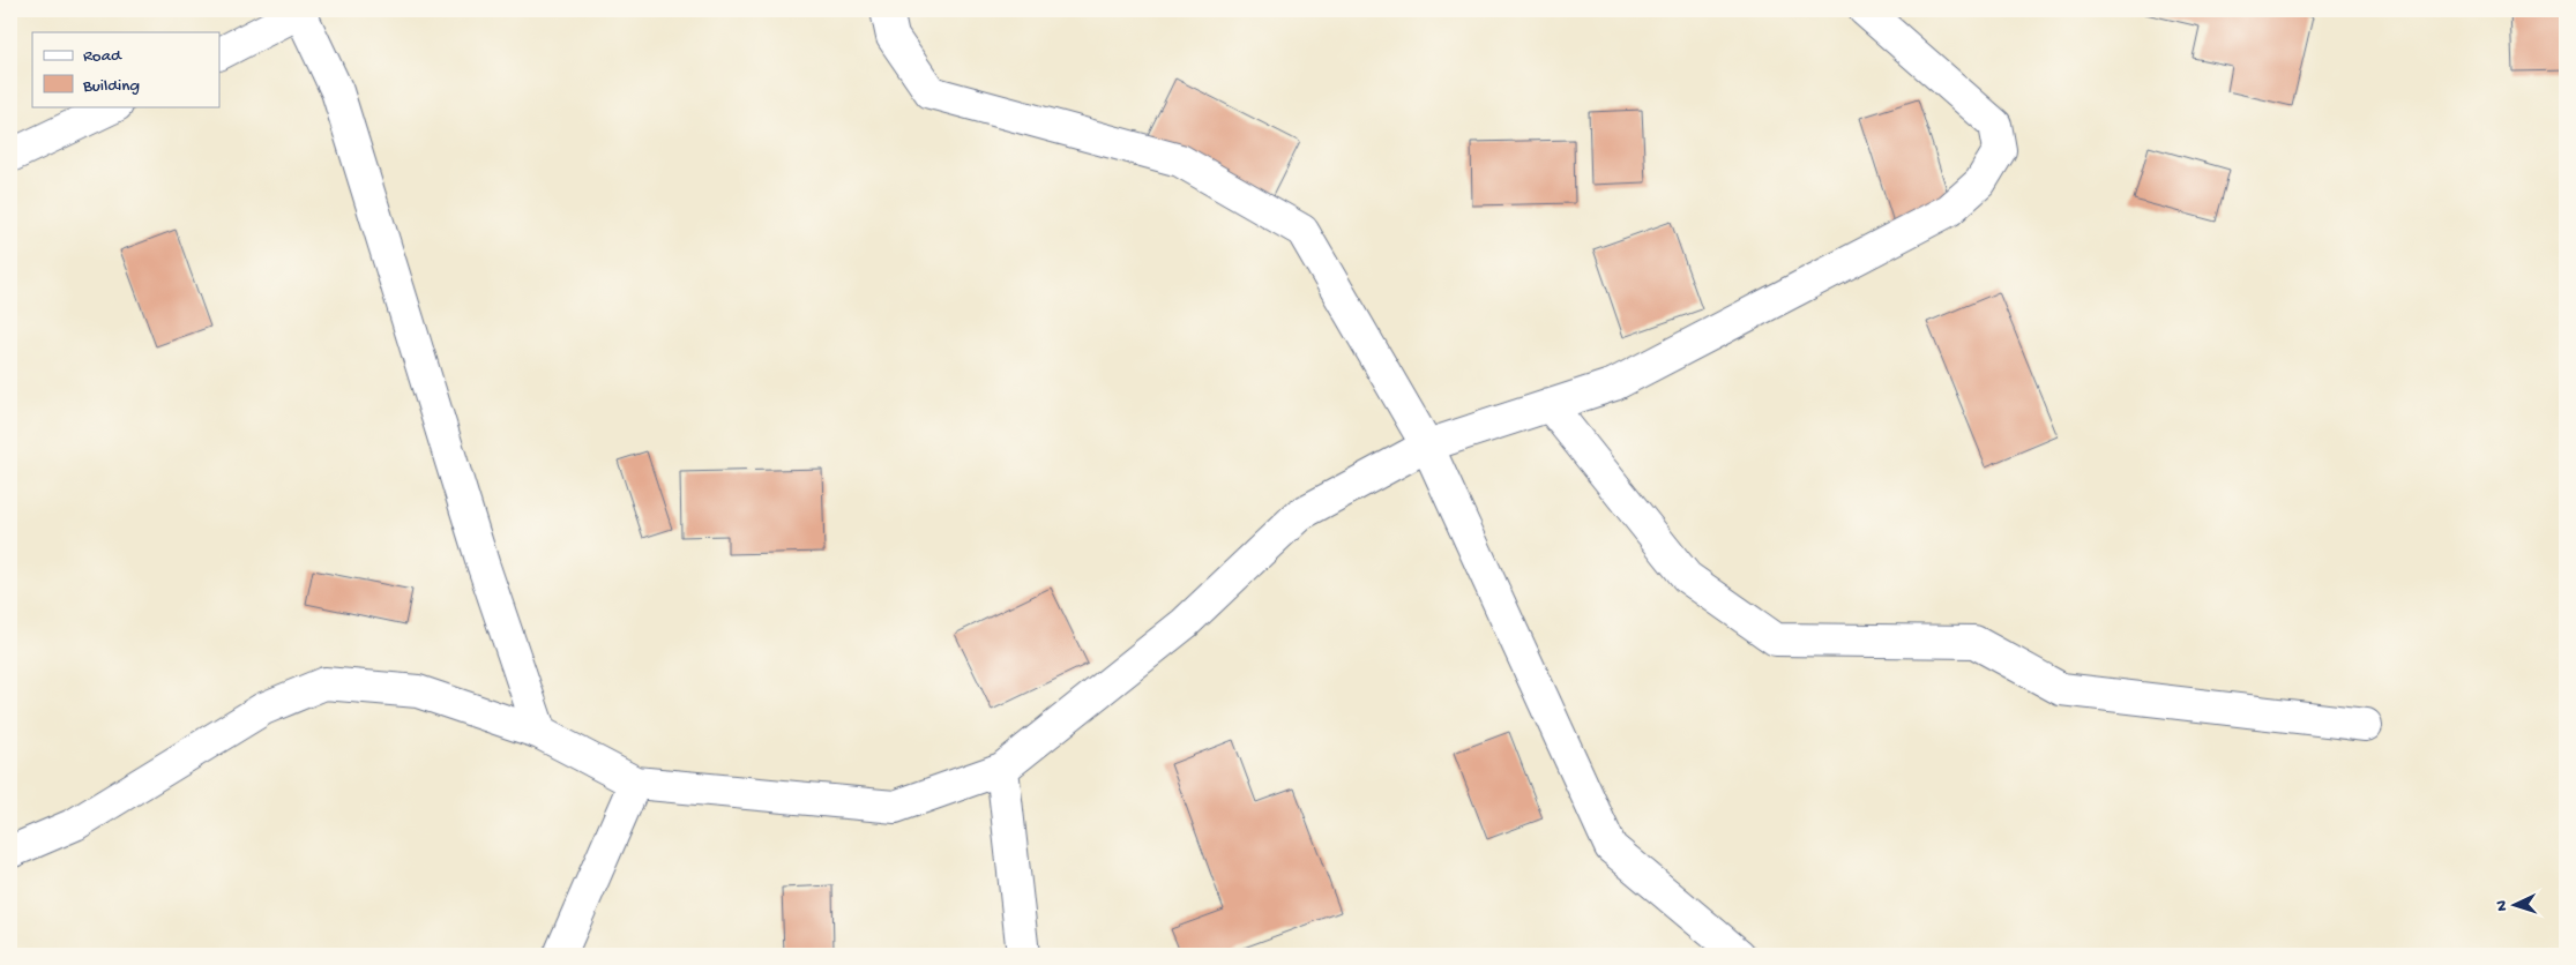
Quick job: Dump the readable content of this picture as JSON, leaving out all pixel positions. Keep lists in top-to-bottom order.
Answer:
{
  "legend": ["Road", "Building"],
  "north": "left"
}
